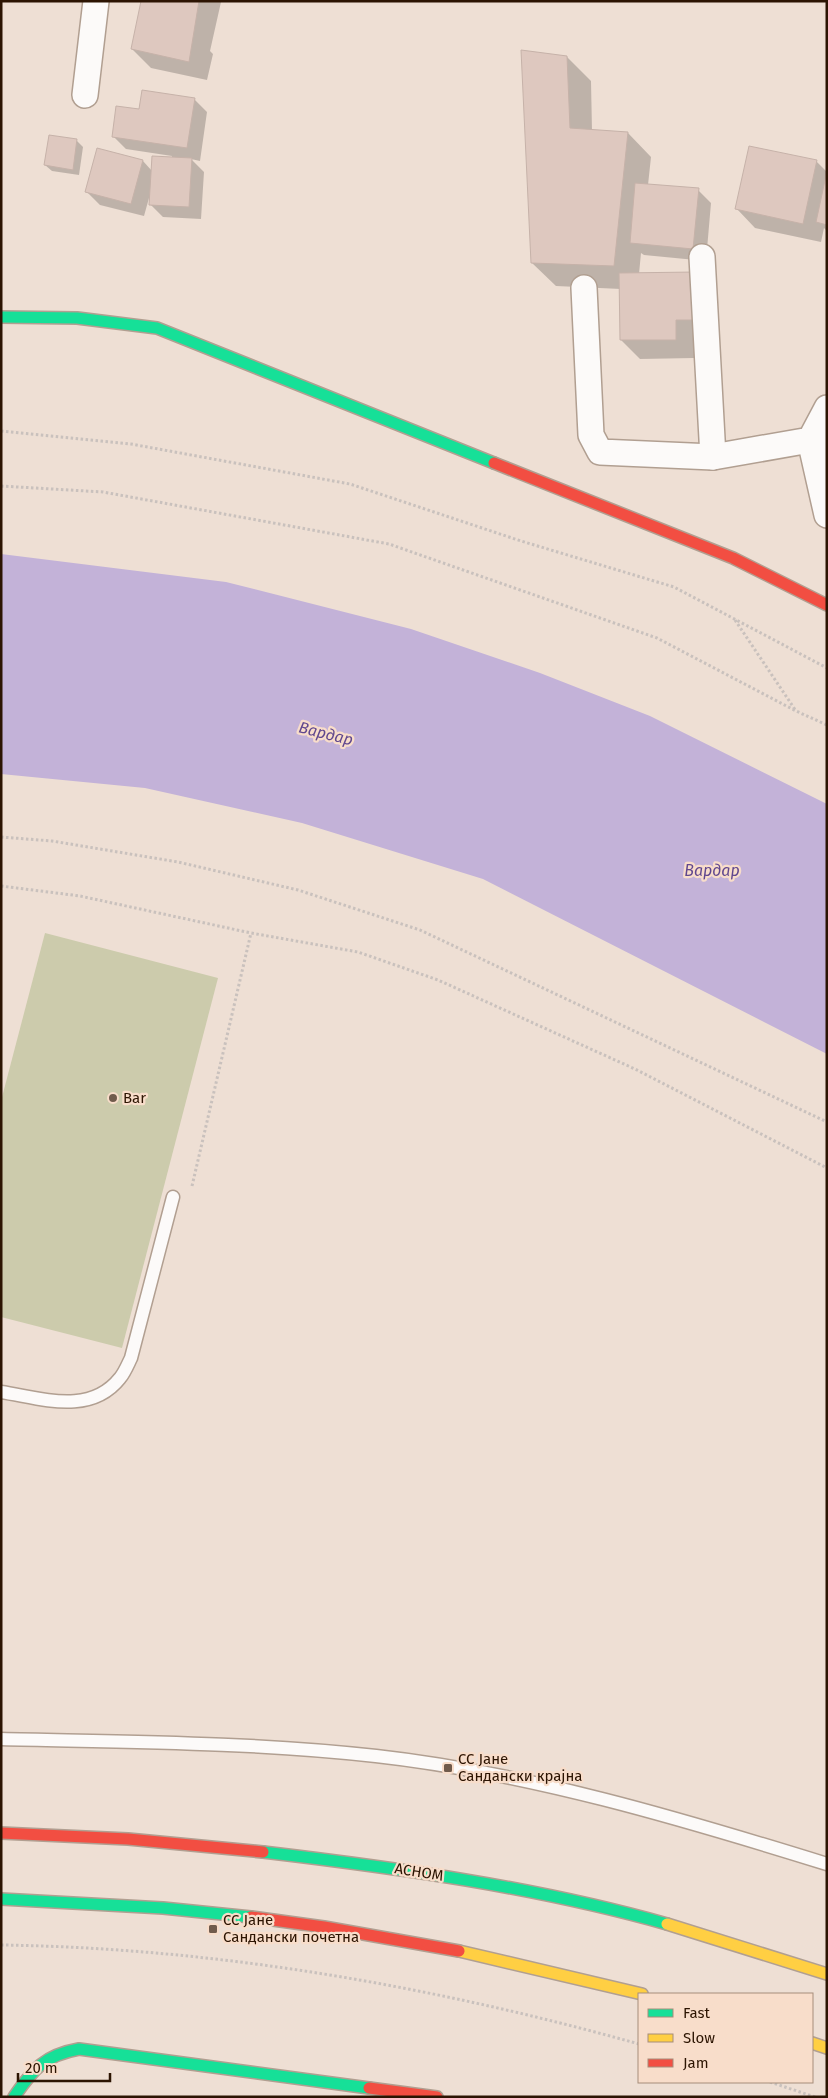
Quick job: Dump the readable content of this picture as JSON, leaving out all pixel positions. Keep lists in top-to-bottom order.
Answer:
{
  "streets": {
    "street": ["АСНОМ"]
  },
  "water": ["Вардар"],
  "places": {
    "other": ["Bar"],
    "transit": ["СС Јане Сандански крајна", "СС Јане Сандански почетна"]
  },
  "legend": ["Fast", "Slow", "Jam"],
  "scale_bar": "20 m"
}
